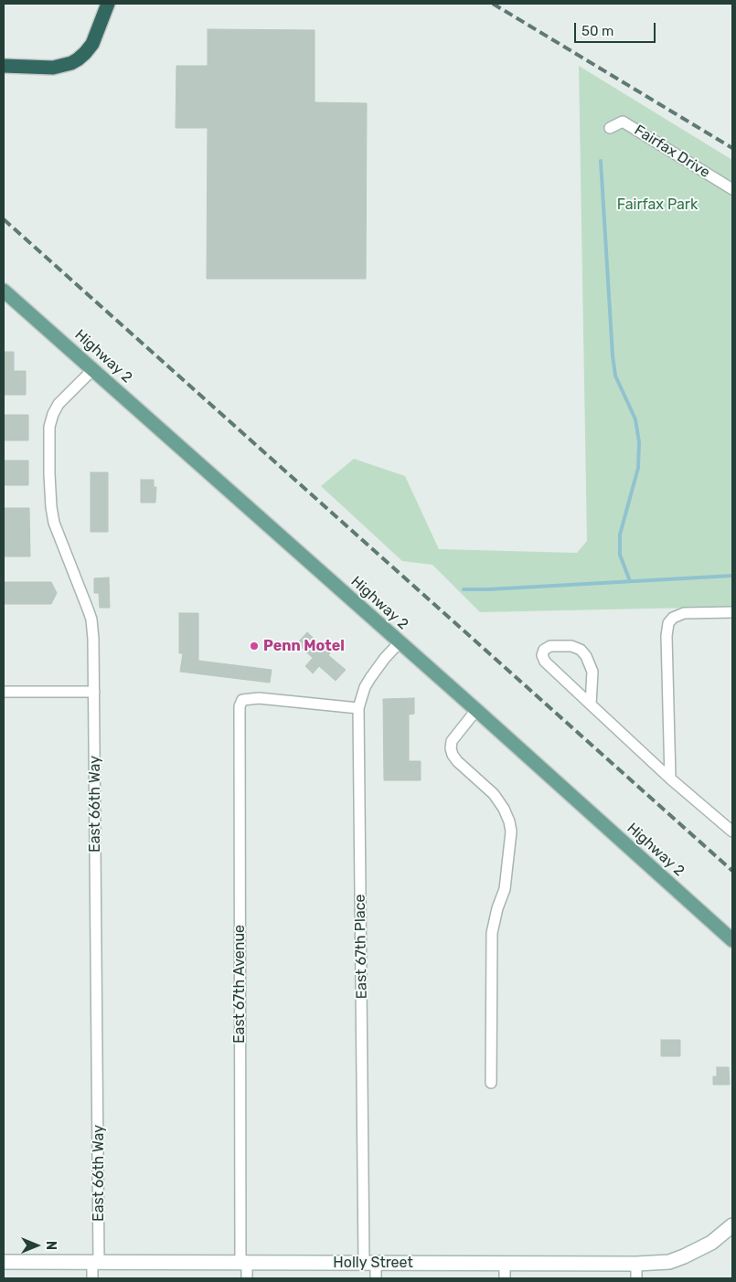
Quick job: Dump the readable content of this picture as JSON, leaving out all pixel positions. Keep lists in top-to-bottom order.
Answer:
{
  "streets": {
    "main road": ["Highway 2"],
    "street": [
      "Fairfax Drive",
      "East 66th Way",
      "East 67th Place",
      "East 67th Avenue",
      "Holly Street"
    ]
  },
  "crossings": [
    ["Highway 2", "East 66th Way"],
    ["Highway 2", "East 67th Place"],
    ["East 66th Way", "Holly Street"],
    ["East 67th Place", "East 67th Avenue"],
    ["East 67th Place", "Holly Street"],
    ["East 67th Avenue", "Holly Street"]
  ],
  "parks": ["Fairfax Park"],
  "places": ["Penn Motel"],
  "scale_bar": "50 m",
  "north": "right"
}
